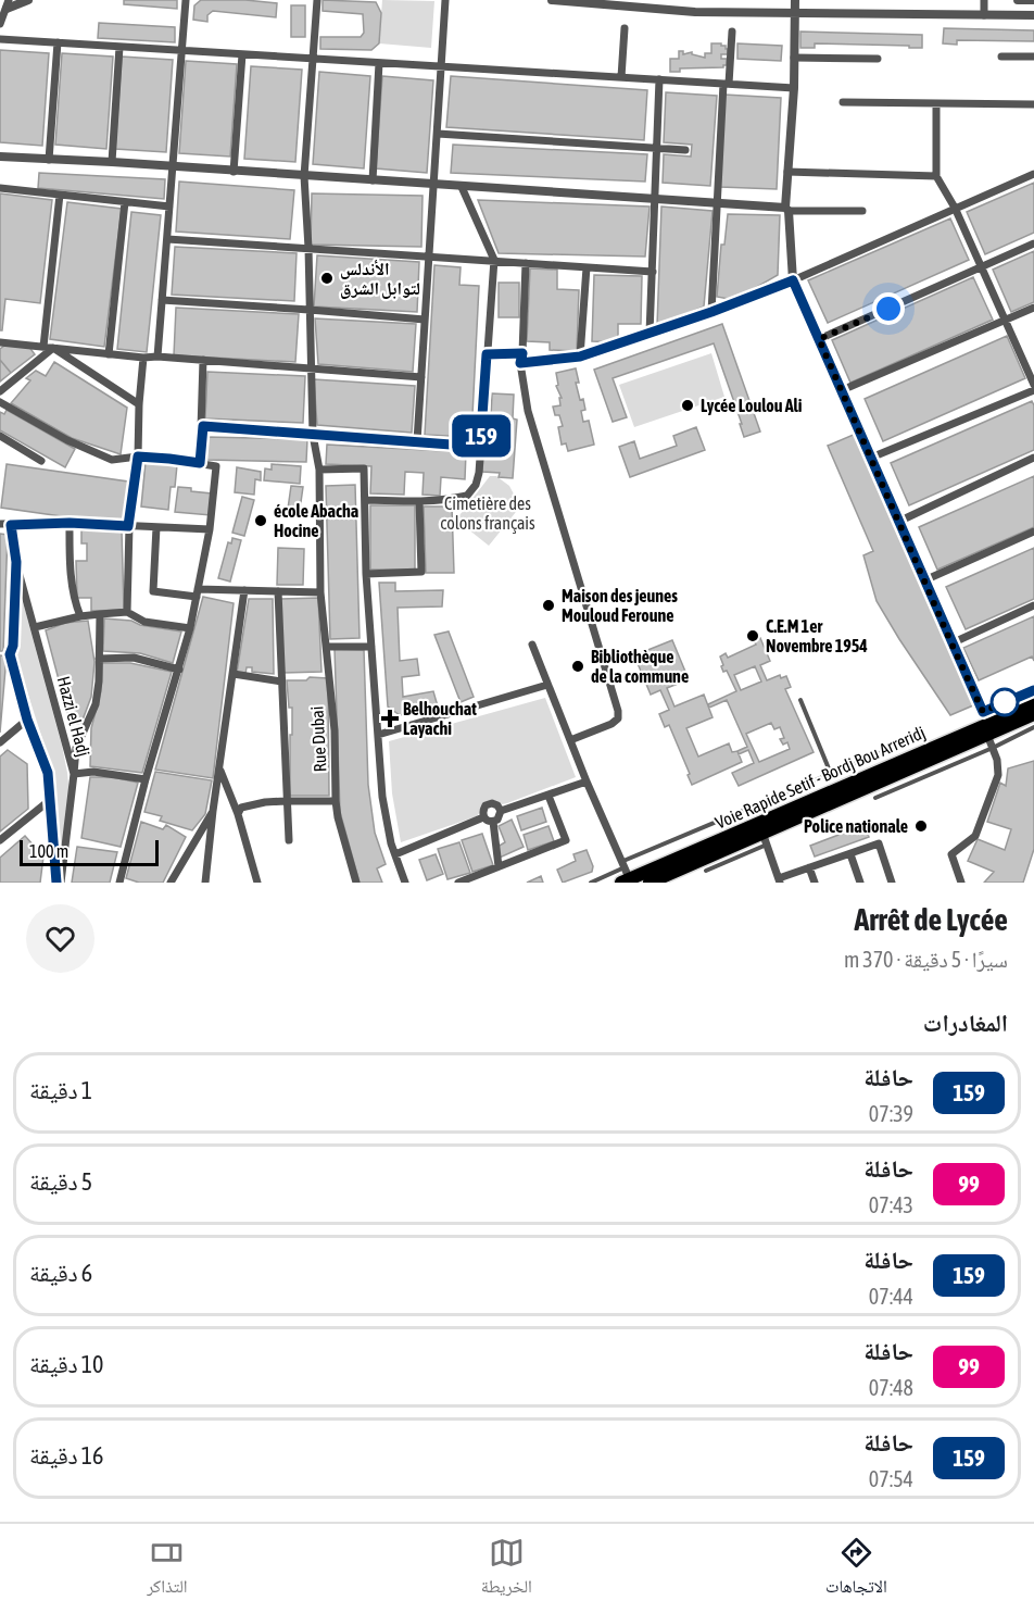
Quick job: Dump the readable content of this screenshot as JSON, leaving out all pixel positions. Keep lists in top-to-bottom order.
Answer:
{
  "streets": {
    "highway": ["Voie Rapide Setif - Bordj Bou Arreridj"],
    "street": ["Hazzi el Hadj", "Rue Dubai"]
  },
  "parks": ["Cimetière des colons français"],
  "places": {
    "other": [
      "الأندلس لتوابل الشرق",
      "Lycée Loulou Ali",
      "école Abacha Hocine",
      "Maison des jeunes Mouloud Feroune",
      "C.E.M 1er Novembre 1954",
      "Bibliothèque de la commune",
      "Police nationale"
    ],
    "health": ["Belhouchat Layachi"]
  },
  "lines": ["bus line 159"],
  "scale_bar": "100 m",
  "page": {
    "on_map": "159",
    "scale": "100 m",
    "heading": [
      ["Arrêt de Lycée", "سيرًا · 5 دقيقة · 370 m"],
      "المغادرات"
    ],
    "list": [
      {
        "mark": "159",
        "name": "حافلة",
        "note": "07:39",
        "value": "1 دقيقة"
      },
      {
        "mark": "99",
        "name": "حافلة",
        "note": "07:43",
        "value": "5 دقيقة"
      },
      {
        "mark": "159",
        "name": "حافلة",
        "note": "07:44",
        "value": "6 دقيقة"
      },
      {
        "mark": "99",
        "name": "حافلة",
        "note": "07:48",
        "value": "10 دقيقة"
      },
      {
        "mark": "159",
        "name": "حافلة",
        "note": "07:54",
        "value": "16 دقيقة"
      }
    ],
    "tabs": ["الاتجاهات", "الخريطة", "التذاكر"]
  }
}
